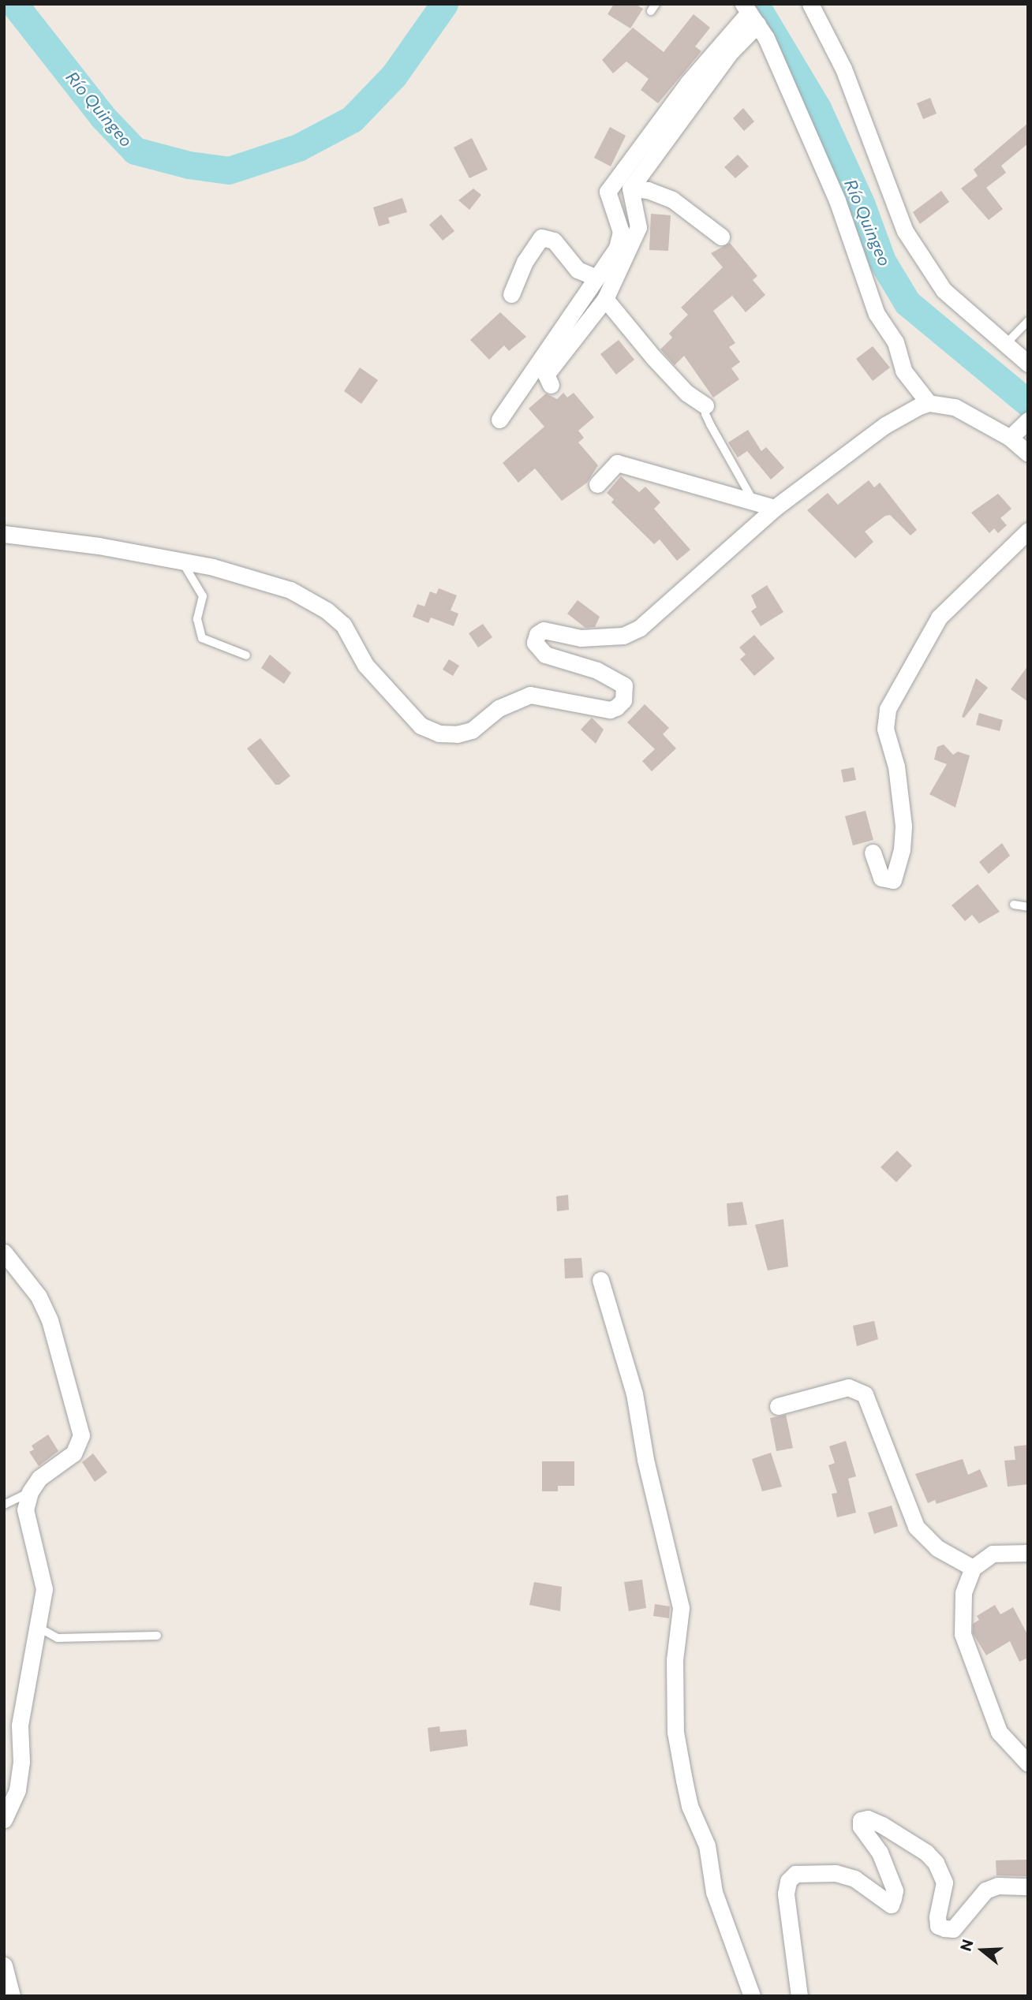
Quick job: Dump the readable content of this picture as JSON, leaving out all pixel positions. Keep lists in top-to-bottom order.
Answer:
{
  "water": ["Río Quingeo"],
  "north": "left"
}
